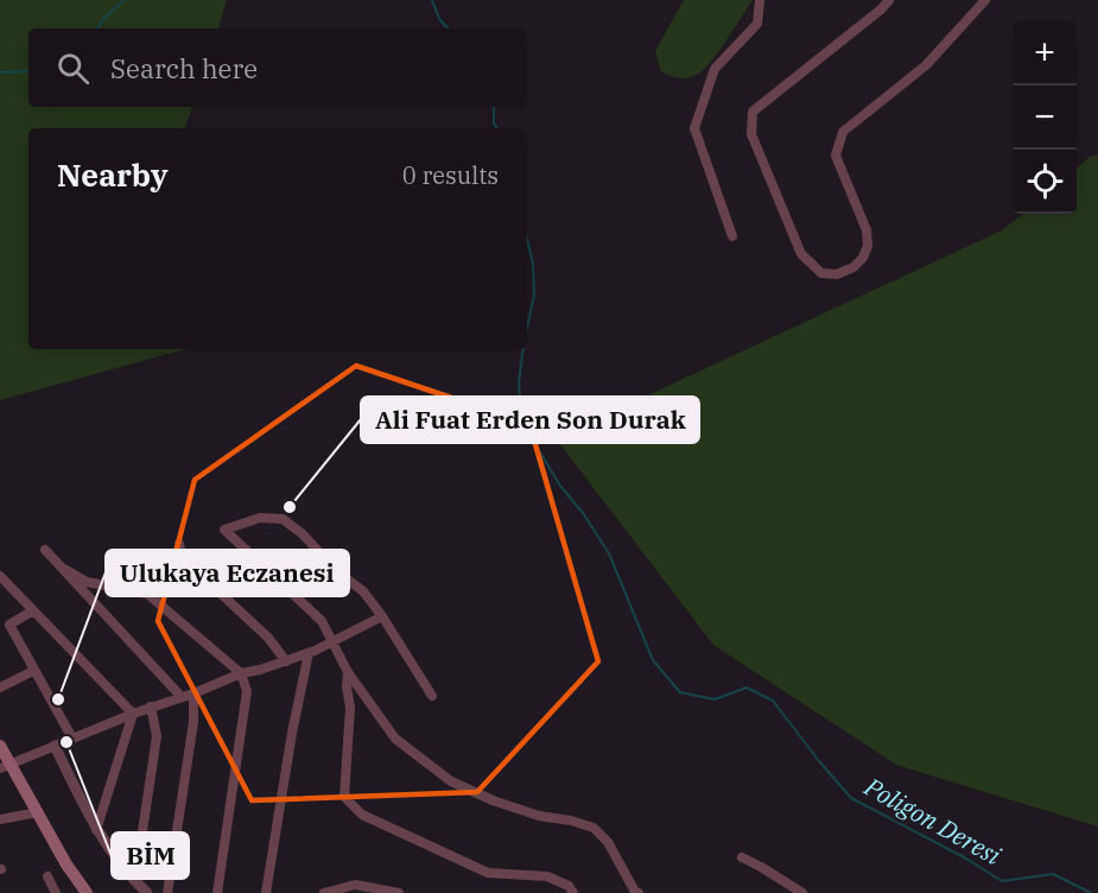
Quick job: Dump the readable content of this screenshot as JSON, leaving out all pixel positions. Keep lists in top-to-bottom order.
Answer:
{
  "water": ["Poligon Deresi"],
  "places": ["Ali Fuat Erden Son Durak", "Ulukaya Eczanesi", "BİM"],
  "page": {
    "map_buttons": ["+", "−"],
    "search": "Search here",
    "heading": ["Nearby", "0 results"]
  }
}
